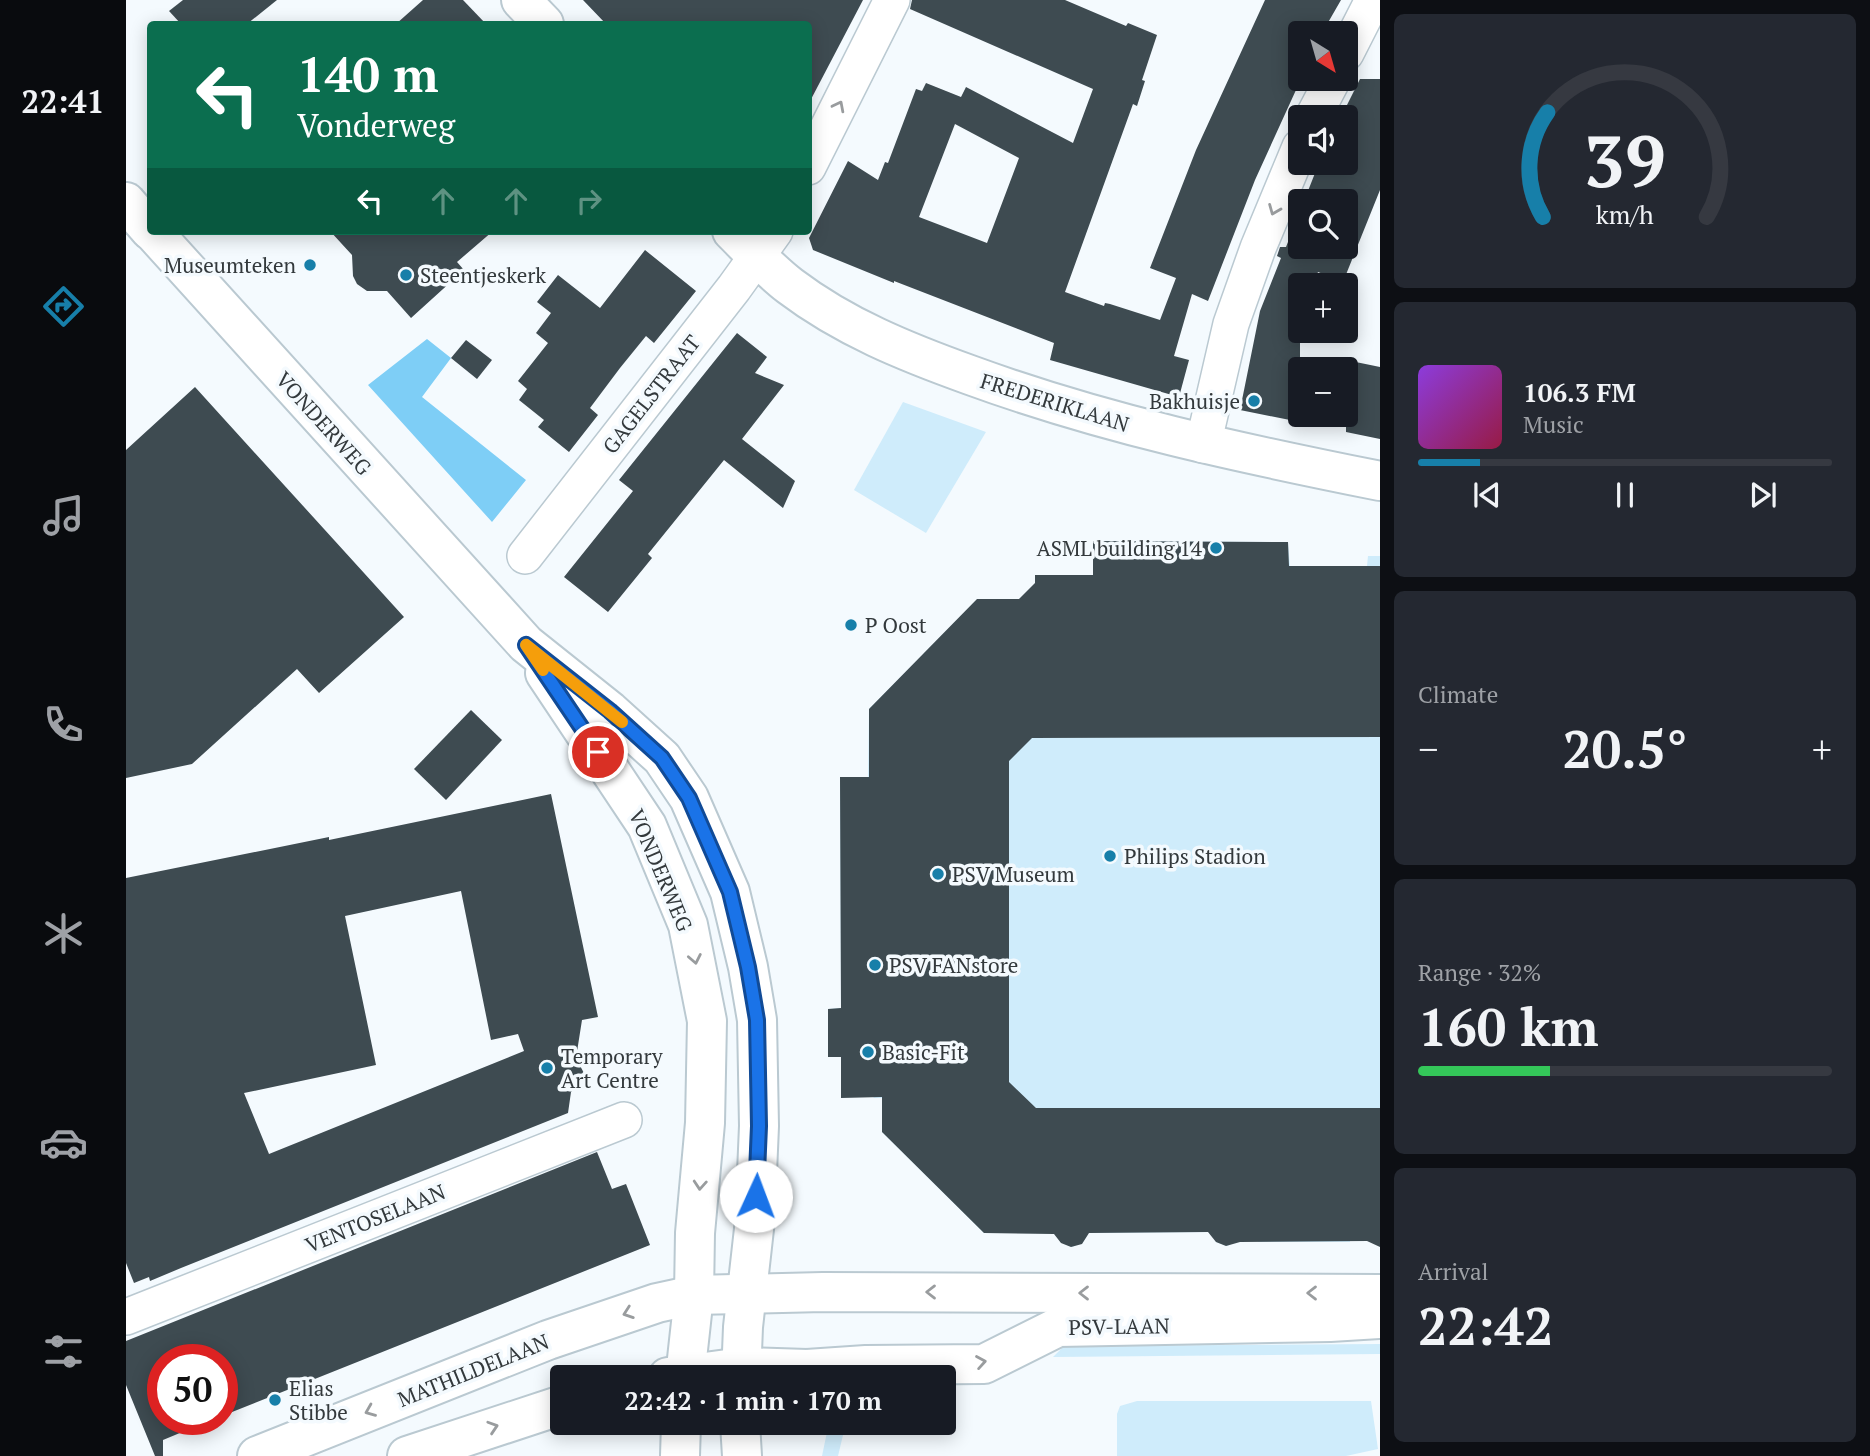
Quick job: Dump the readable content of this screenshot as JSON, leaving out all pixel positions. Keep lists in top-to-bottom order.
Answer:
{
  "streets": {
    "main road": [
      "FREDERIKLAAN",
      "VONDERWEG",
      "PSV-LAAN",
      "MATHILDELAAN"
    ],
    "street": ["GAGELSTRAAT", "VENTOSELAAN"]
  },
  "crossings": [
    ["GAGELSTRAAT", "FREDERIKLAAN"],
    ["VONDERWEG", "PSV-LAAN"],
    ["VONDERWEG", "MATHILDELAAN"],
    ["PSV-LAAN", "MATHILDELAAN"]
  ],
  "places": [
    "Museumteken",
    "Steentjeskerk",
    "Bakhuisje",
    "ASML building 14",
    "P Oost",
    "Philips Stadion",
    "PSV Museum",
    "PSV FANstore",
    "Basic-Fit",
    "Temporary Art Centre",
    "Elias Stibbe"
  ],
  "north": "bottom right",
  "page": {
    "tabs": "22:41",
    "map_buttons": ["+", "−"],
    "turn": ["140 m", "Vonderweg"],
    "song": ["106.3 FM", "Music"],
    "tile": [
      "Climate",
      ["Range · 32%", "160 km"],
      ["Arrival", "22:42"]
    ],
    "heat": ["−", "20.5°", "+"],
    "limit": "50",
    "trip": "22:42 · 1 min · 170 m",
    "gauge": ["39", "km/h"]
  }
}
